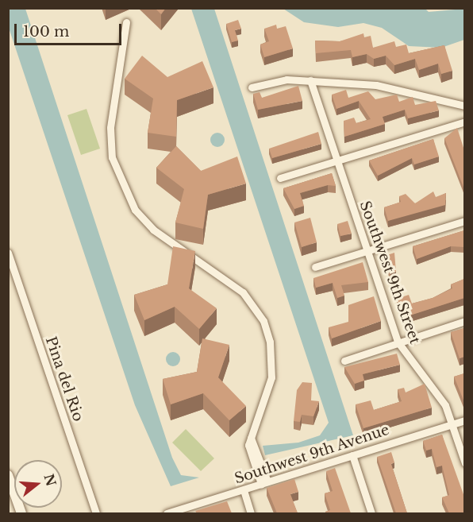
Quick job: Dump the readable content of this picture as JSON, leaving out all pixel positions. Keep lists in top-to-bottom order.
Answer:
{
  "streets": {
    "street": ["Southwest 9th Street", "Pina del Rio", "Southwest 9th Avenue"]
  },
  "crossings": [
    ["Southwest 9th Street", "Southwest 9th Avenue"]
  ],
  "scale_bar": "100 m",
  "north": "right"
}
